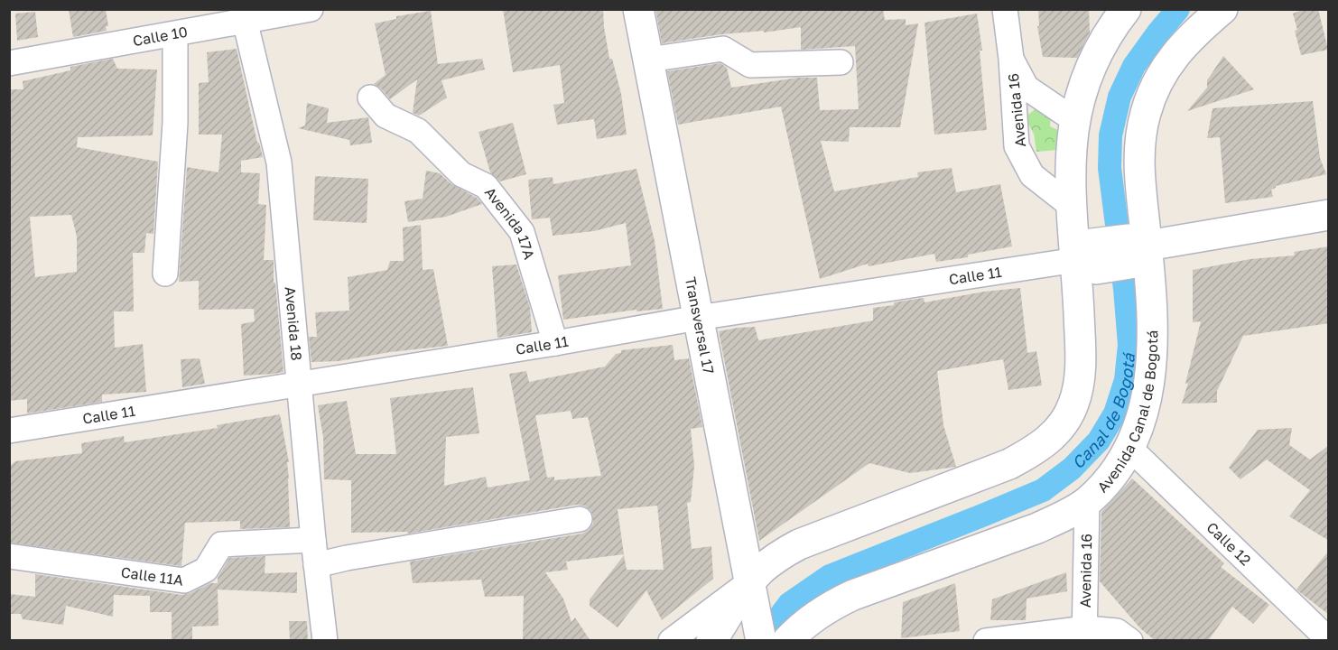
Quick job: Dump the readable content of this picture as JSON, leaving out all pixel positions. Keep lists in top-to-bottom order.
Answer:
{
  "streets": {
    "main road": ["Calle 11", "Transversal 17", "Avenida Canal de Bogotá"],
    "street": [
      "Calle 10",
      "Avenida 16",
      "Avenida 17A",
      "Avenida 18",
      "Calle 12",
      "Calle 11A"
    ]
  },
  "crossings": [
    ["Calle 10", "Avenida 18"],
    ["Avenida 16", "Avenida Canal de Bogotá"],
    ["Avenida 17A", "Calle 11"],
    ["Calle 11", "Avenida 18"],
    ["Calle 11", "Transversal 17"],
    ["Calle 11", "Avenida Canal de Bogotá"],
    ["Avenida 18", "Calle 11A"],
    ["Avenida Canal de Bogotá", "Calle 12"]
  ],
  "water": ["Canal de Bogotá"]
}
